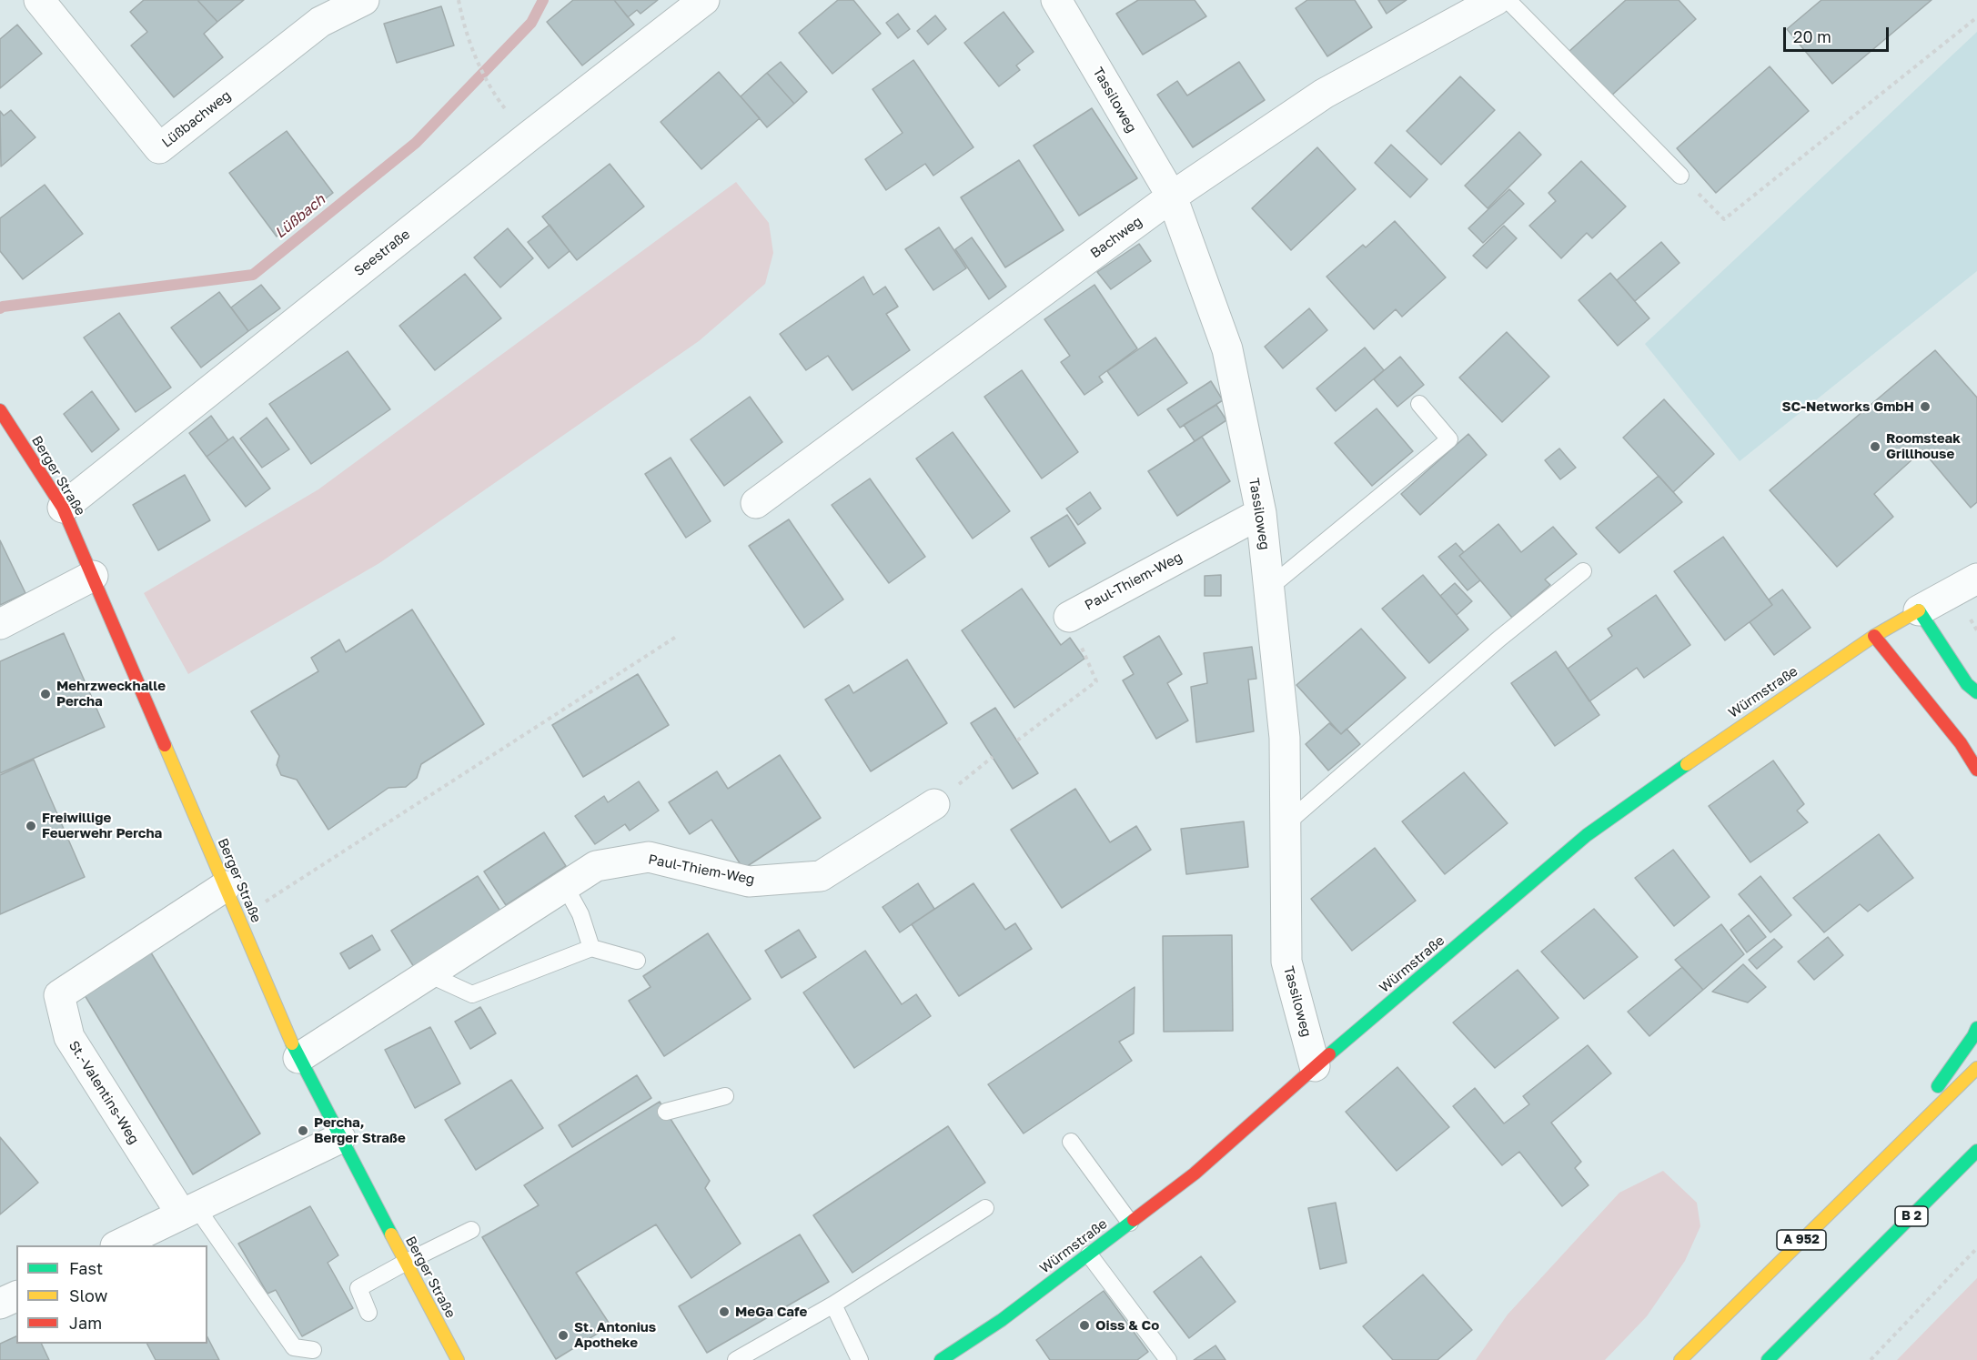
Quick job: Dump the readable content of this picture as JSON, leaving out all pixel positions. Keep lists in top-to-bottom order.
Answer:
{
  "streets": {
    "main road": [
      "Berger Straße",
      "Würmstraße",
      "B 2",
      "A 952"
    ],
    "street": [
      "Tassiloweg",
      "Lüßbachweg",
      "Bachweg",
      "Seestraße",
      "Paul-Thiem-Weg",
      "St.-Valentins-Weg"
    ]
  },
  "crossings": [
    ["Tassiloweg", "Bachweg"],
    ["Tassiloweg", "Paul-Thiem-Weg"],
    ["Tassiloweg", "Würmstraße"],
    ["Seestraße", "Berger Straße"],
    ["Berger Straße", "Paul-Thiem-Weg"],
    ["Berger Straße", "St.-Valentins-Weg"]
  ],
  "water": ["Lüßbach"],
  "places": [
    "SC-Networks GmbH",
    "Roomsteak Grillhouse",
    "Mehrzweckhalle Percha",
    "Freiwillige Feuerwehr Percha",
    "Percha, Berger Straße",
    "MeGa Cafe",
    "Oiss & Co",
    "St. Antonius Apotheke"
  ],
  "legend": ["Fast", "Slow", "Jam"],
  "scale_bar": "20 m"
}
